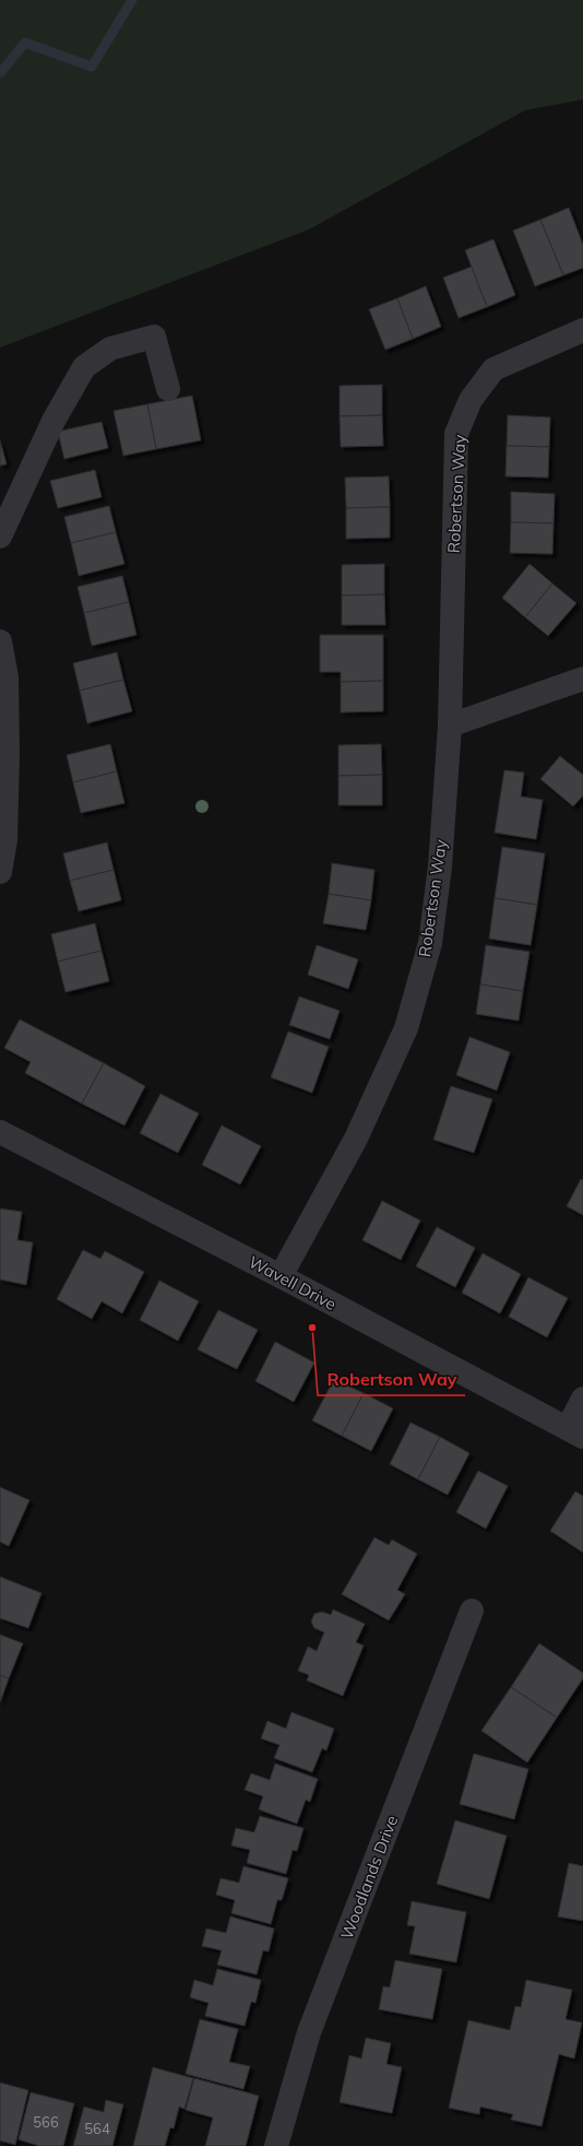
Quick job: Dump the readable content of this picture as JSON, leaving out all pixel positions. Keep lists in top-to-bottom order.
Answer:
{
  "streets": {
    "street": ["Robertson Way", "Wavell Drive", "Woodlands Drive"]
  },
  "crossings": [
    ["Robertson Way", "Wavell Drive"]
  ],
  "places": ["Robertson Way"],
  "house_numbers": ["566", "564"]
}
